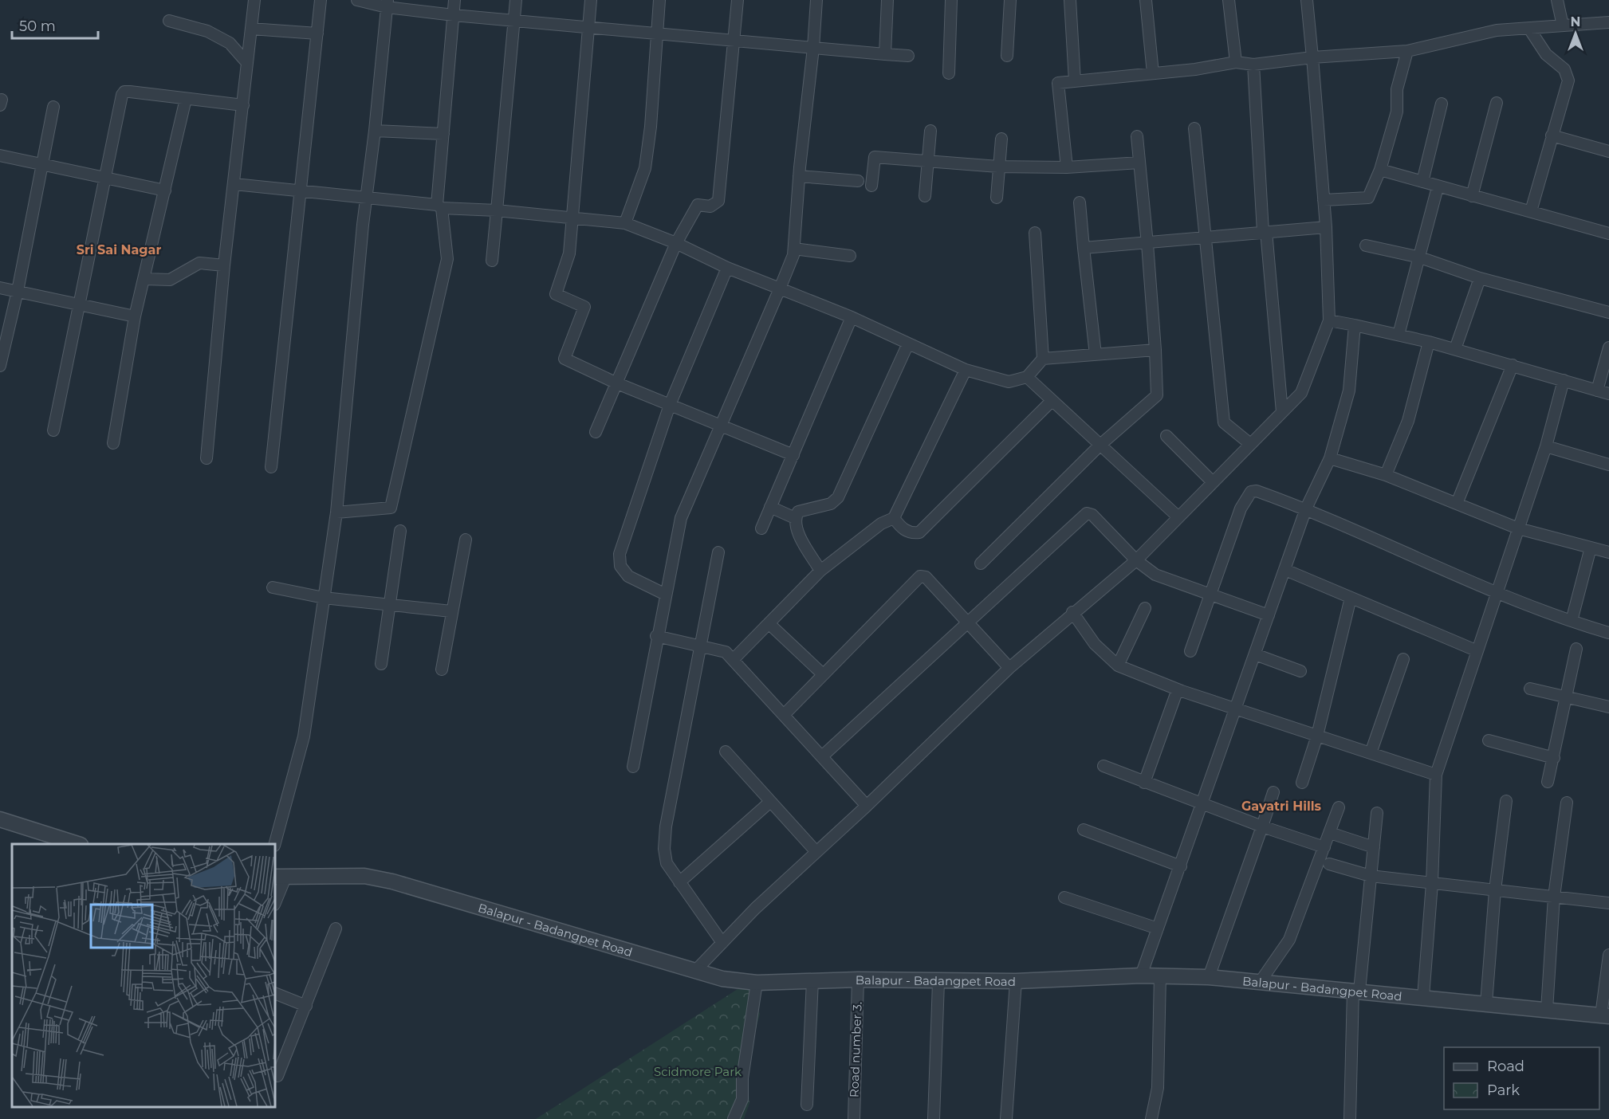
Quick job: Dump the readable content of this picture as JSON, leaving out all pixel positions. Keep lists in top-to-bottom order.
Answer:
{
  "streets": {
    "street": ["Balapur - Badangpet Road", "Road number 3."]
  },
  "crossings": [
    ["Balapur - Badangpet Road", "Road number 3."]
  ],
  "districts": ["Sri Sai Nagar", "Gayatri Hills"],
  "parks": ["Scidmore Park"],
  "legend": ["Road", "Park"],
  "scale_bar": "50 m",
  "north": "top"
}
